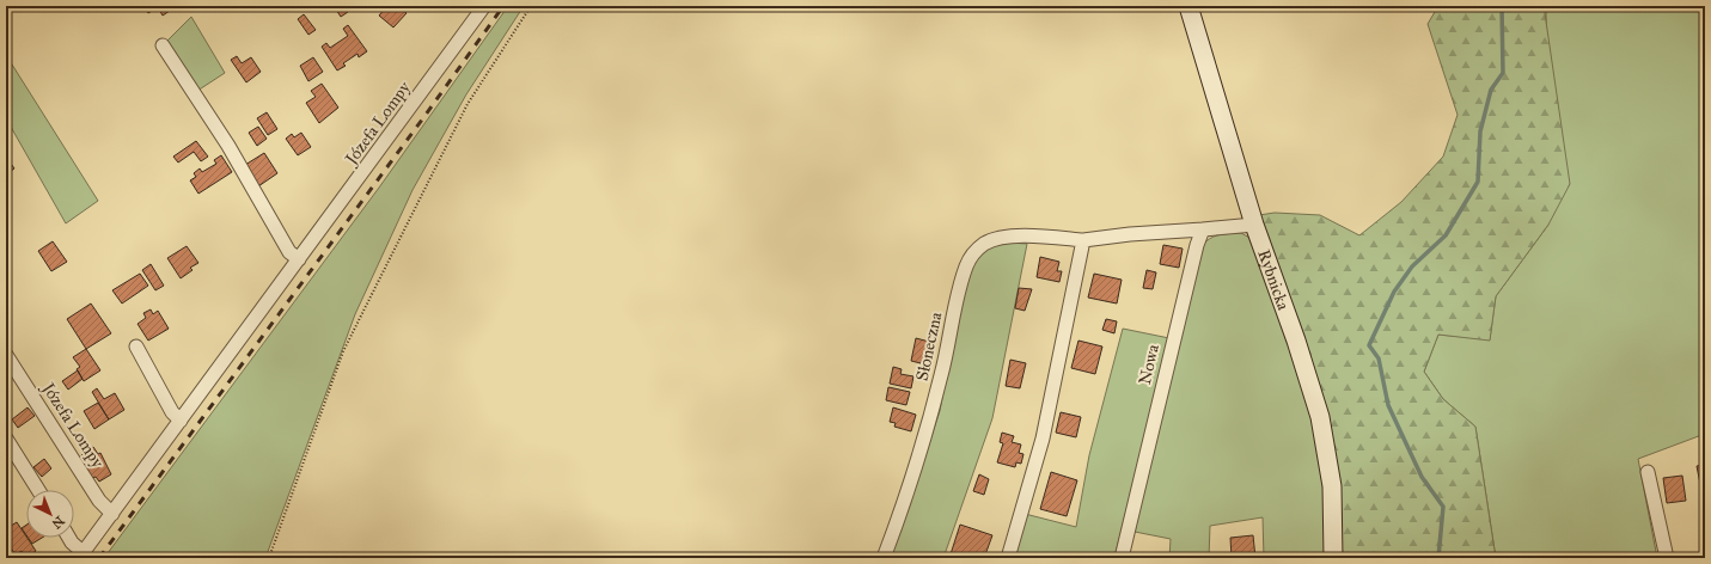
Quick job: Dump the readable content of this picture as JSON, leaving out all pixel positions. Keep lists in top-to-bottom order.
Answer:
{
  "streets": {
    "street": [
      "Józefa Lompy",
      "Rybnicka",
      "Słoneczna",
      "Nowa"
    ]
  },
  "crossings": [
    ["Słoneczna", "Nowa"]
  ],
  "north": "bottom right"
}
